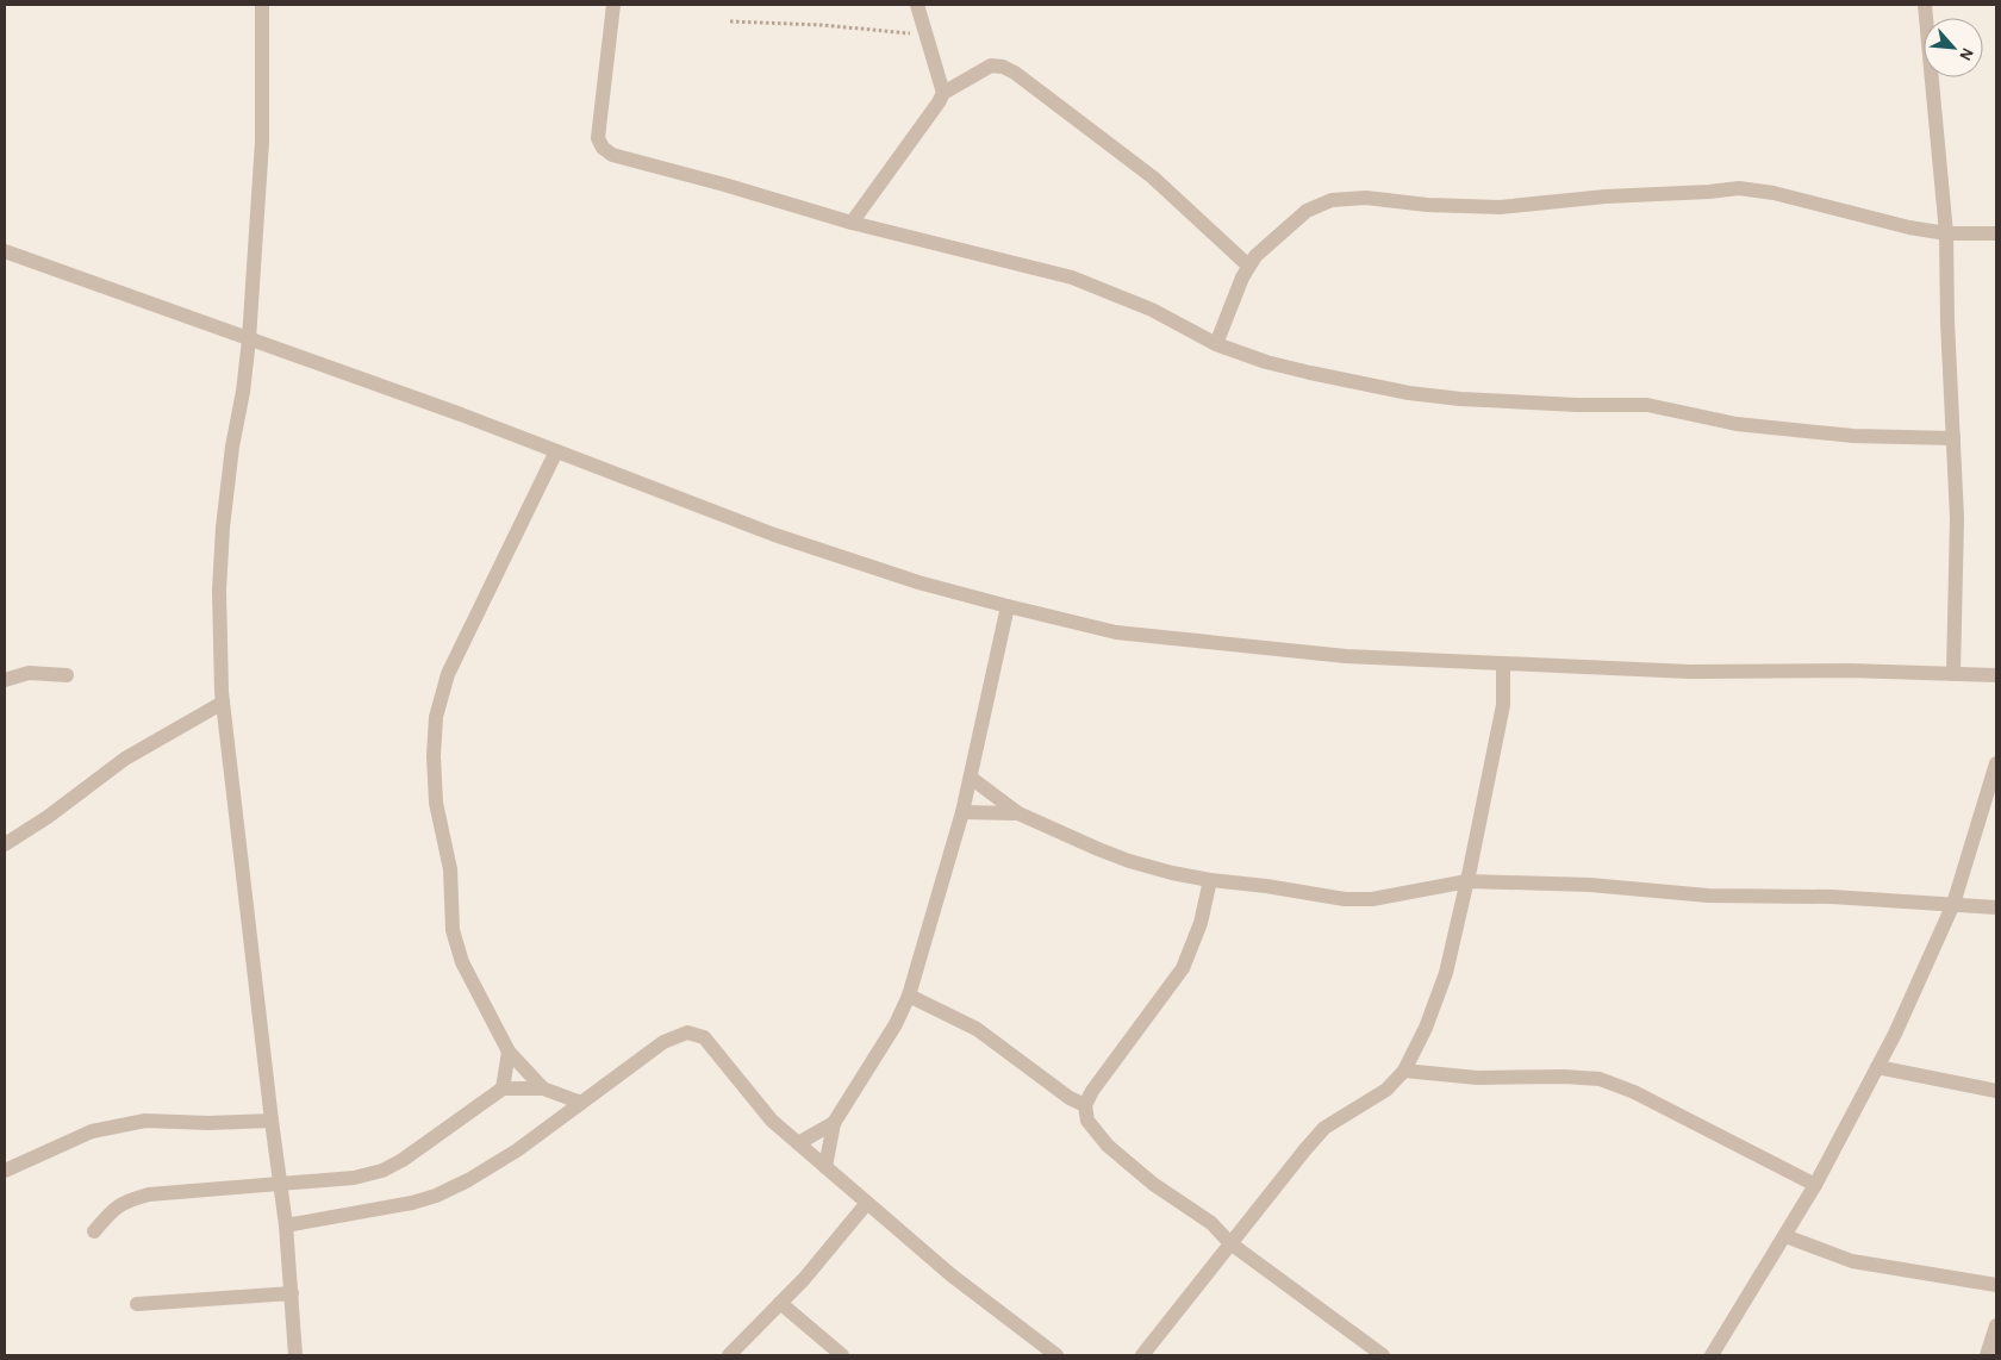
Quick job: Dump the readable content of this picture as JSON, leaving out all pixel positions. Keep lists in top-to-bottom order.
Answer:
{
  "north": "bottom right"
}
